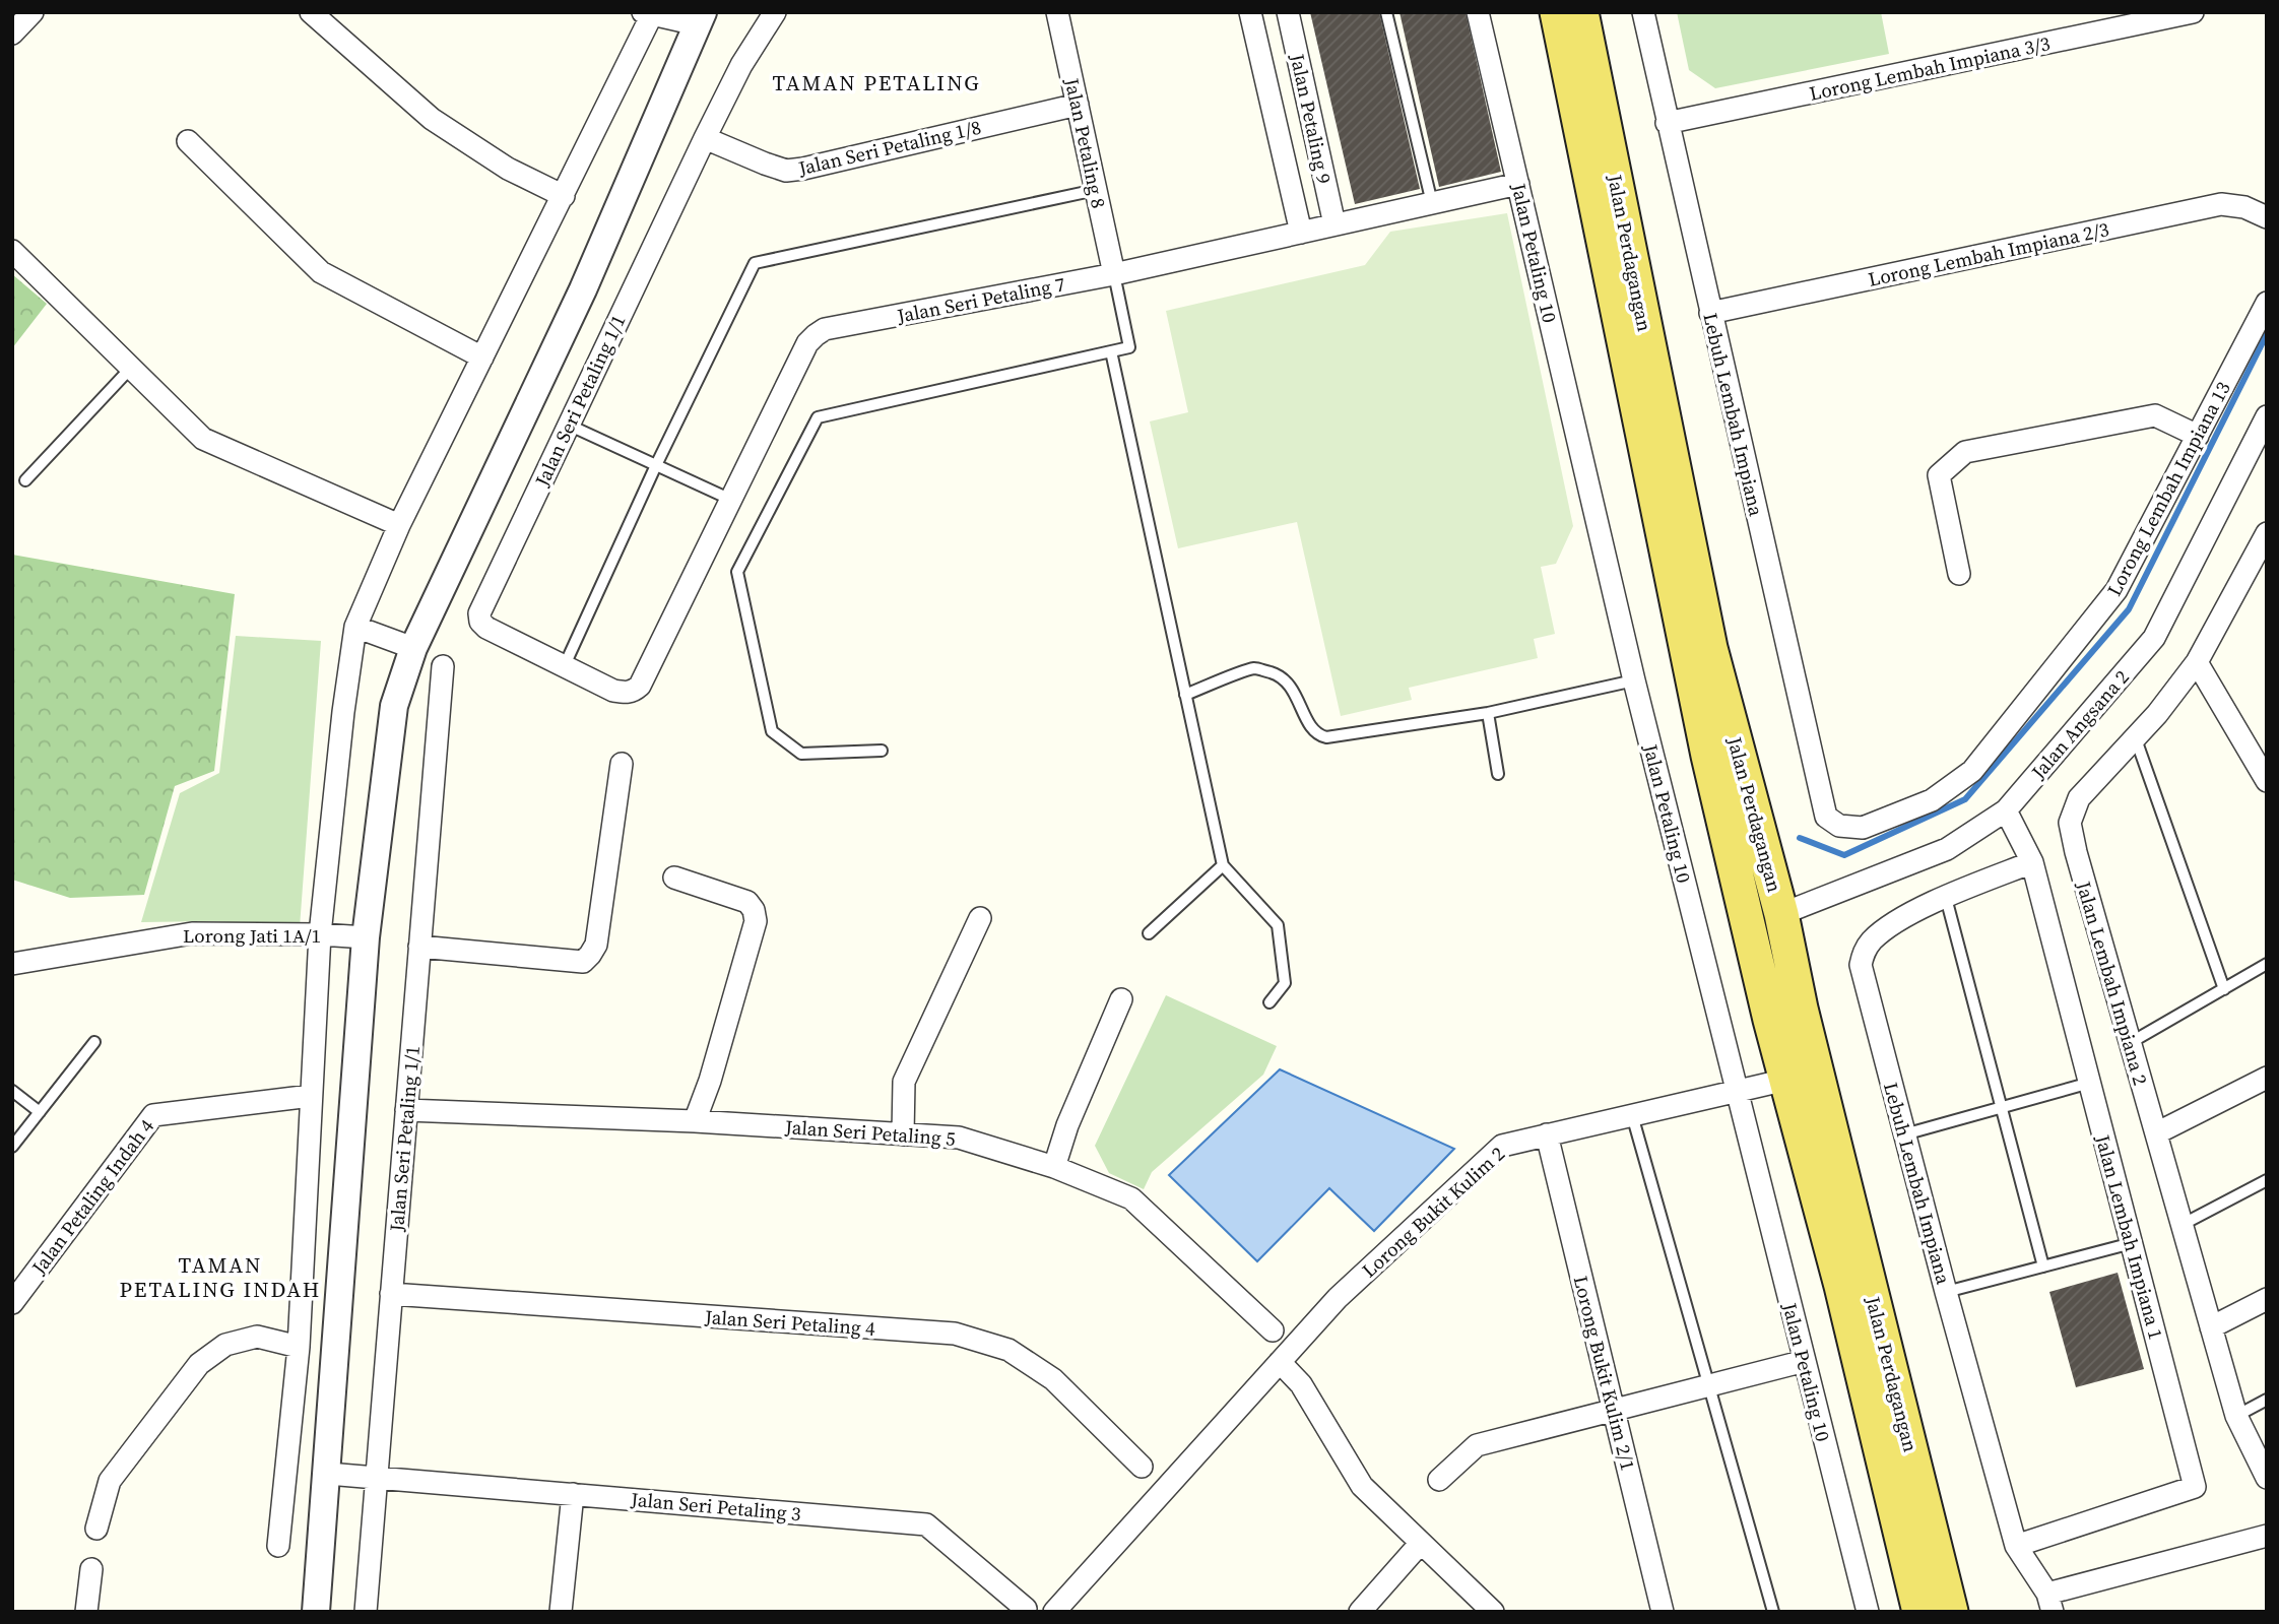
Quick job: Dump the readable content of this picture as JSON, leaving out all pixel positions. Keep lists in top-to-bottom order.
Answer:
{
  "streets": {
    "main road": ["Jalan Perdagangan"],
    "street": [
      "Lorong Lembah Impiana 3/3",
      "Jalan Petaling 9",
      "Jalan Petaling 8",
      "Jalan Seri Petaling 1/8",
      "Jalan Petaling 10",
      "Lorong Lembah Impiana 2/3",
      "Jalan Seri Petaling 7",
      "Jalan Seri Petaling 1/1",
      "Lebuh Lembah Impiana",
      "Lorong Lembah Impiana 13",
      "Jalan Angsana 2",
      "Lorong Jati 1A/1",
      "Jalan Lembah Impiana 2",
      "Jalan Seri Petaling 5",
      "Jalan Petaling Indah 4",
      "Lorong Bukit Kulim 2",
      "Jalan Lembah Impiana 1",
      "Jalan Seri Petaling 4",
      "Lorong Bukit Kulim 2/1",
      "Jalan Seri Petaling 3"
    ]
  },
  "crossings": [
    ["Lorong Lembah Impiana 3/3", "Lebuh Lembah Impiana"],
    ["Jalan Petaling 9", "Jalan Seri Petaling 7"],
    ["Jalan Petaling 8", "Jalan Seri Petaling 1/8"],
    ["Jalan Petaling 8", "Jalan Seri Petaling 7"],
    ["Jalan Seri Petaling 1/8", "Jalan Seri Petaling 1/1"],
    ["Jalan Petaling 10", "Jalan Seri Petaling 7"],
    ["Jalan Petaling 10", "Lorong Bukit Kulim 2"],
    ["Jalan Perdagangan", "Jalan Angsana 2"],
    ["Jalan Perdagangan", "Lorong Bukit Kulim 2"],
    ["Lorong Lembah Impiana 2/3", "Lebuh Lembah Impiana"],
    ["Jalan Seri Petaling 7", "Jalan Seri Petaling 1/1"],
    ["Jalan Seri Petaling 1/1", "Jalan Seri Petaling 5"],
    ["Jalan Seri Petaling 1/1", "Jalan Seri Petaling 4"],
    ["Jalan Seri Petaling 1/1", "Jalan Seri Petaling 3"],
    ["Lebuh Lembah Impiana", "Lorong Lembah Impiana 13"],
    ["Lebuh Lembah Impiana", "Jalan Lembah Impiana 1"],
    ["Jalan Angsana 2", "Jalan Lembah Impiana 1"],
    ["Lorong Bukit Kulim 2", "Lorong Bukit Kulim 2/1"]
  ],
  "districts": ["TAMAN PETALING", "TAMAN PETALING INDAH"]
}
